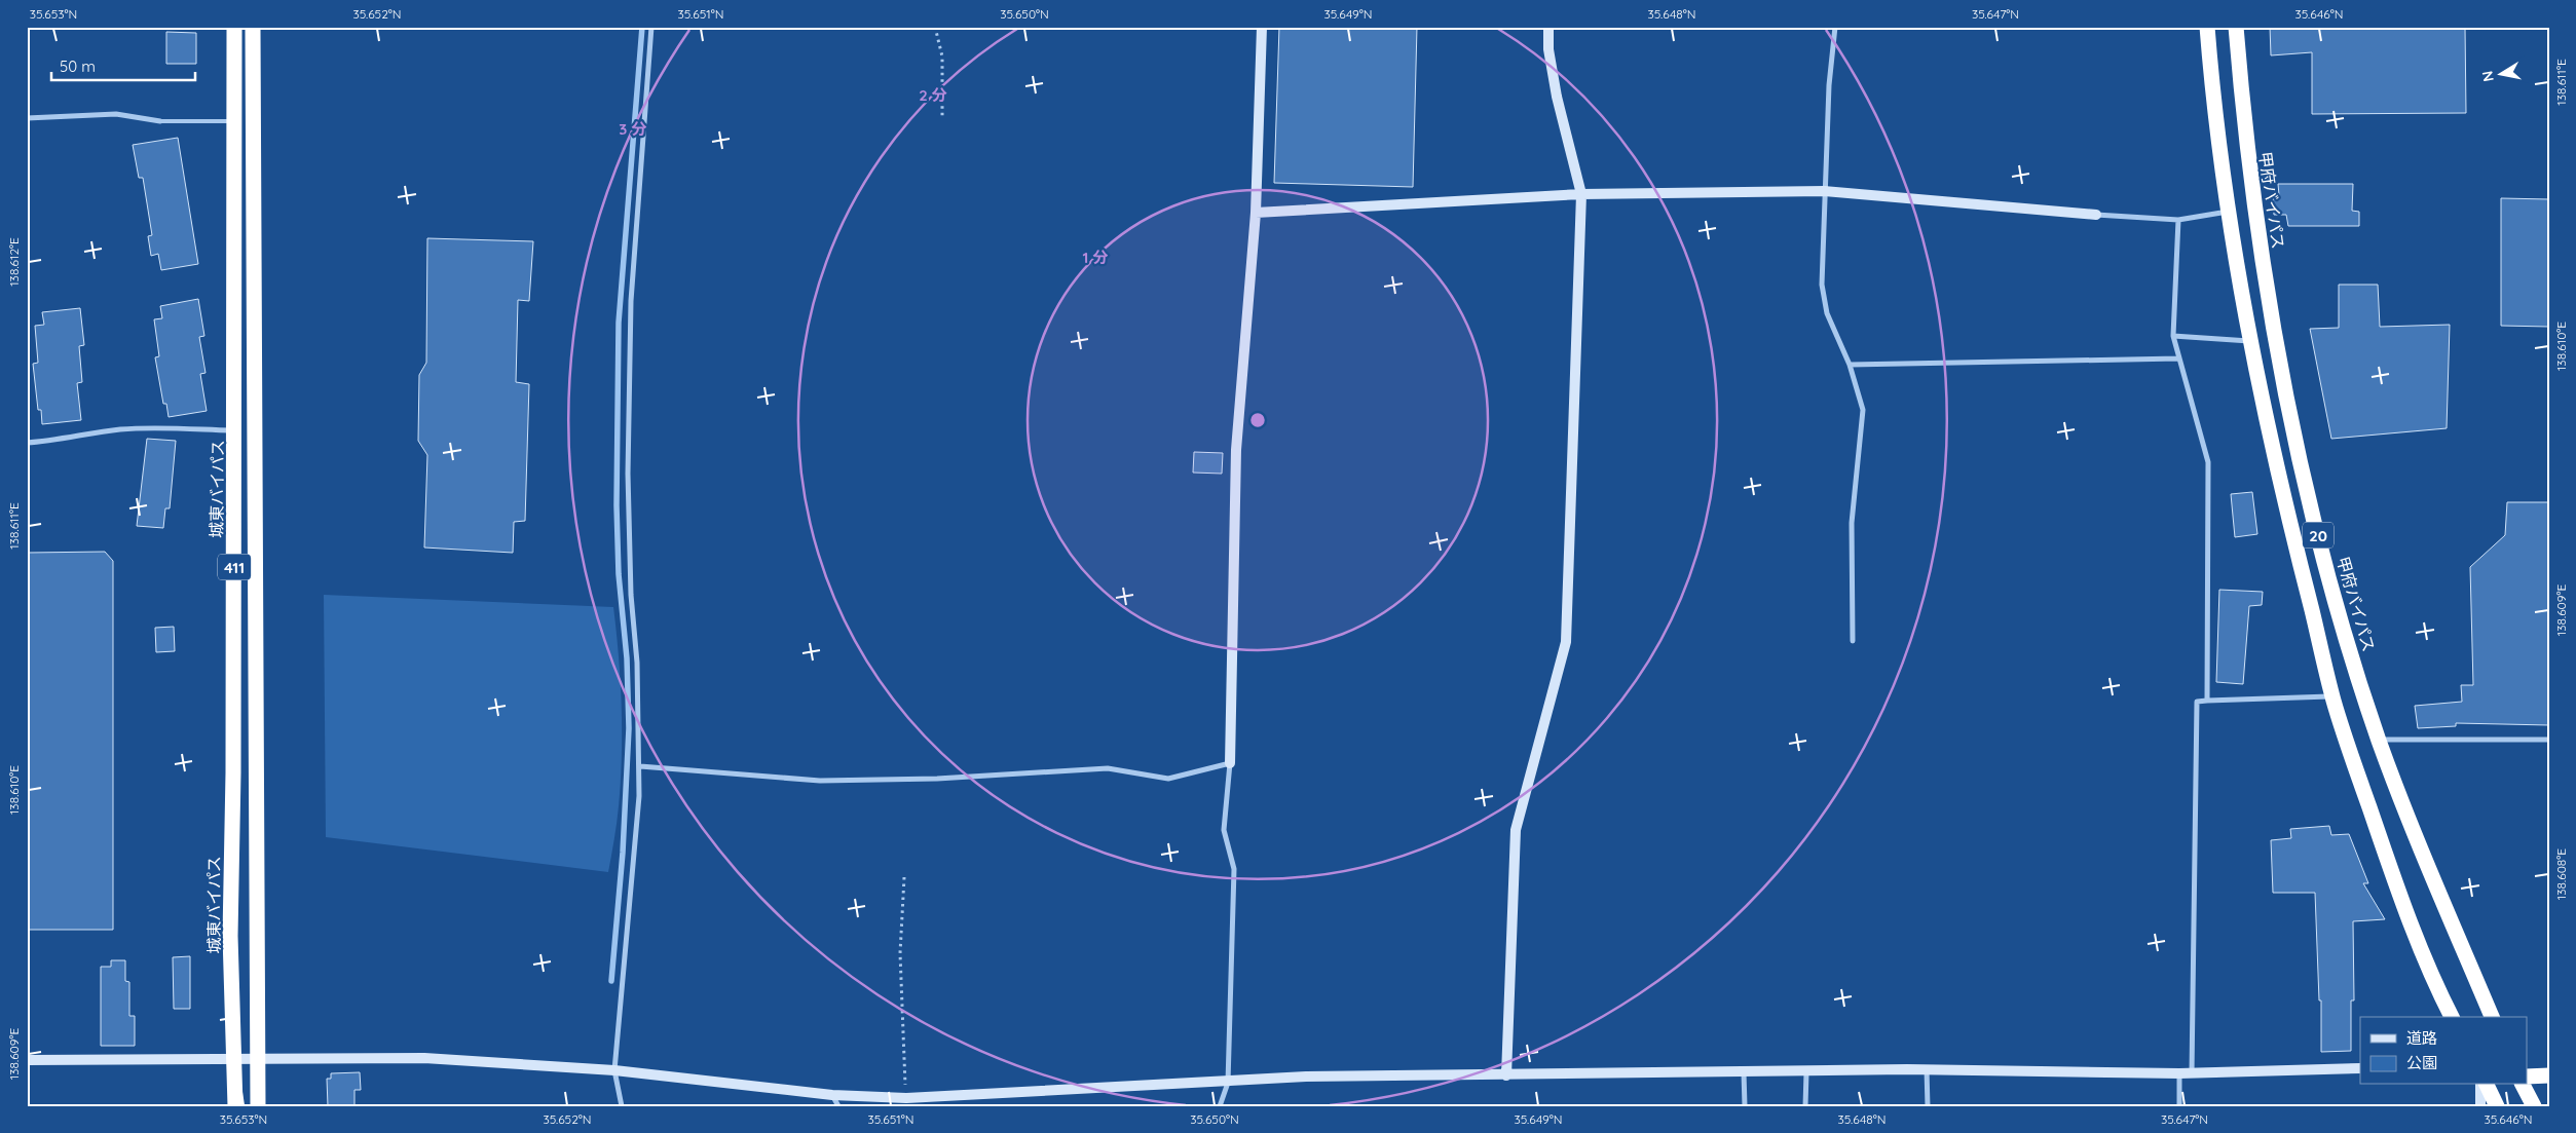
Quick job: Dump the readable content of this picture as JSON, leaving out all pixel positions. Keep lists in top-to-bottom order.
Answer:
{
  "streets": {
    "highway": [
      "甲府バイパス",
      "城東バイパス",
      "20",
      "411"
    ]
  },
  "legend": ["道路", "公園"],
  "scale_bar": "50 m",
  "north": "left",
  "coordinates": [
    "35.653°N",
    "35.652°N",
    "35.651°N",
    "35.650°N",
    "35.649°N",
    "35.648°N",
    "35.647°N",
    "35.646°N",
    "138.611°E",
    "138.612°E",
    "138.610°E",
    "138.609°E",
    "138.608°E"
  ],
  "rings": ["2 分", "3 分", "1 分"]
}
